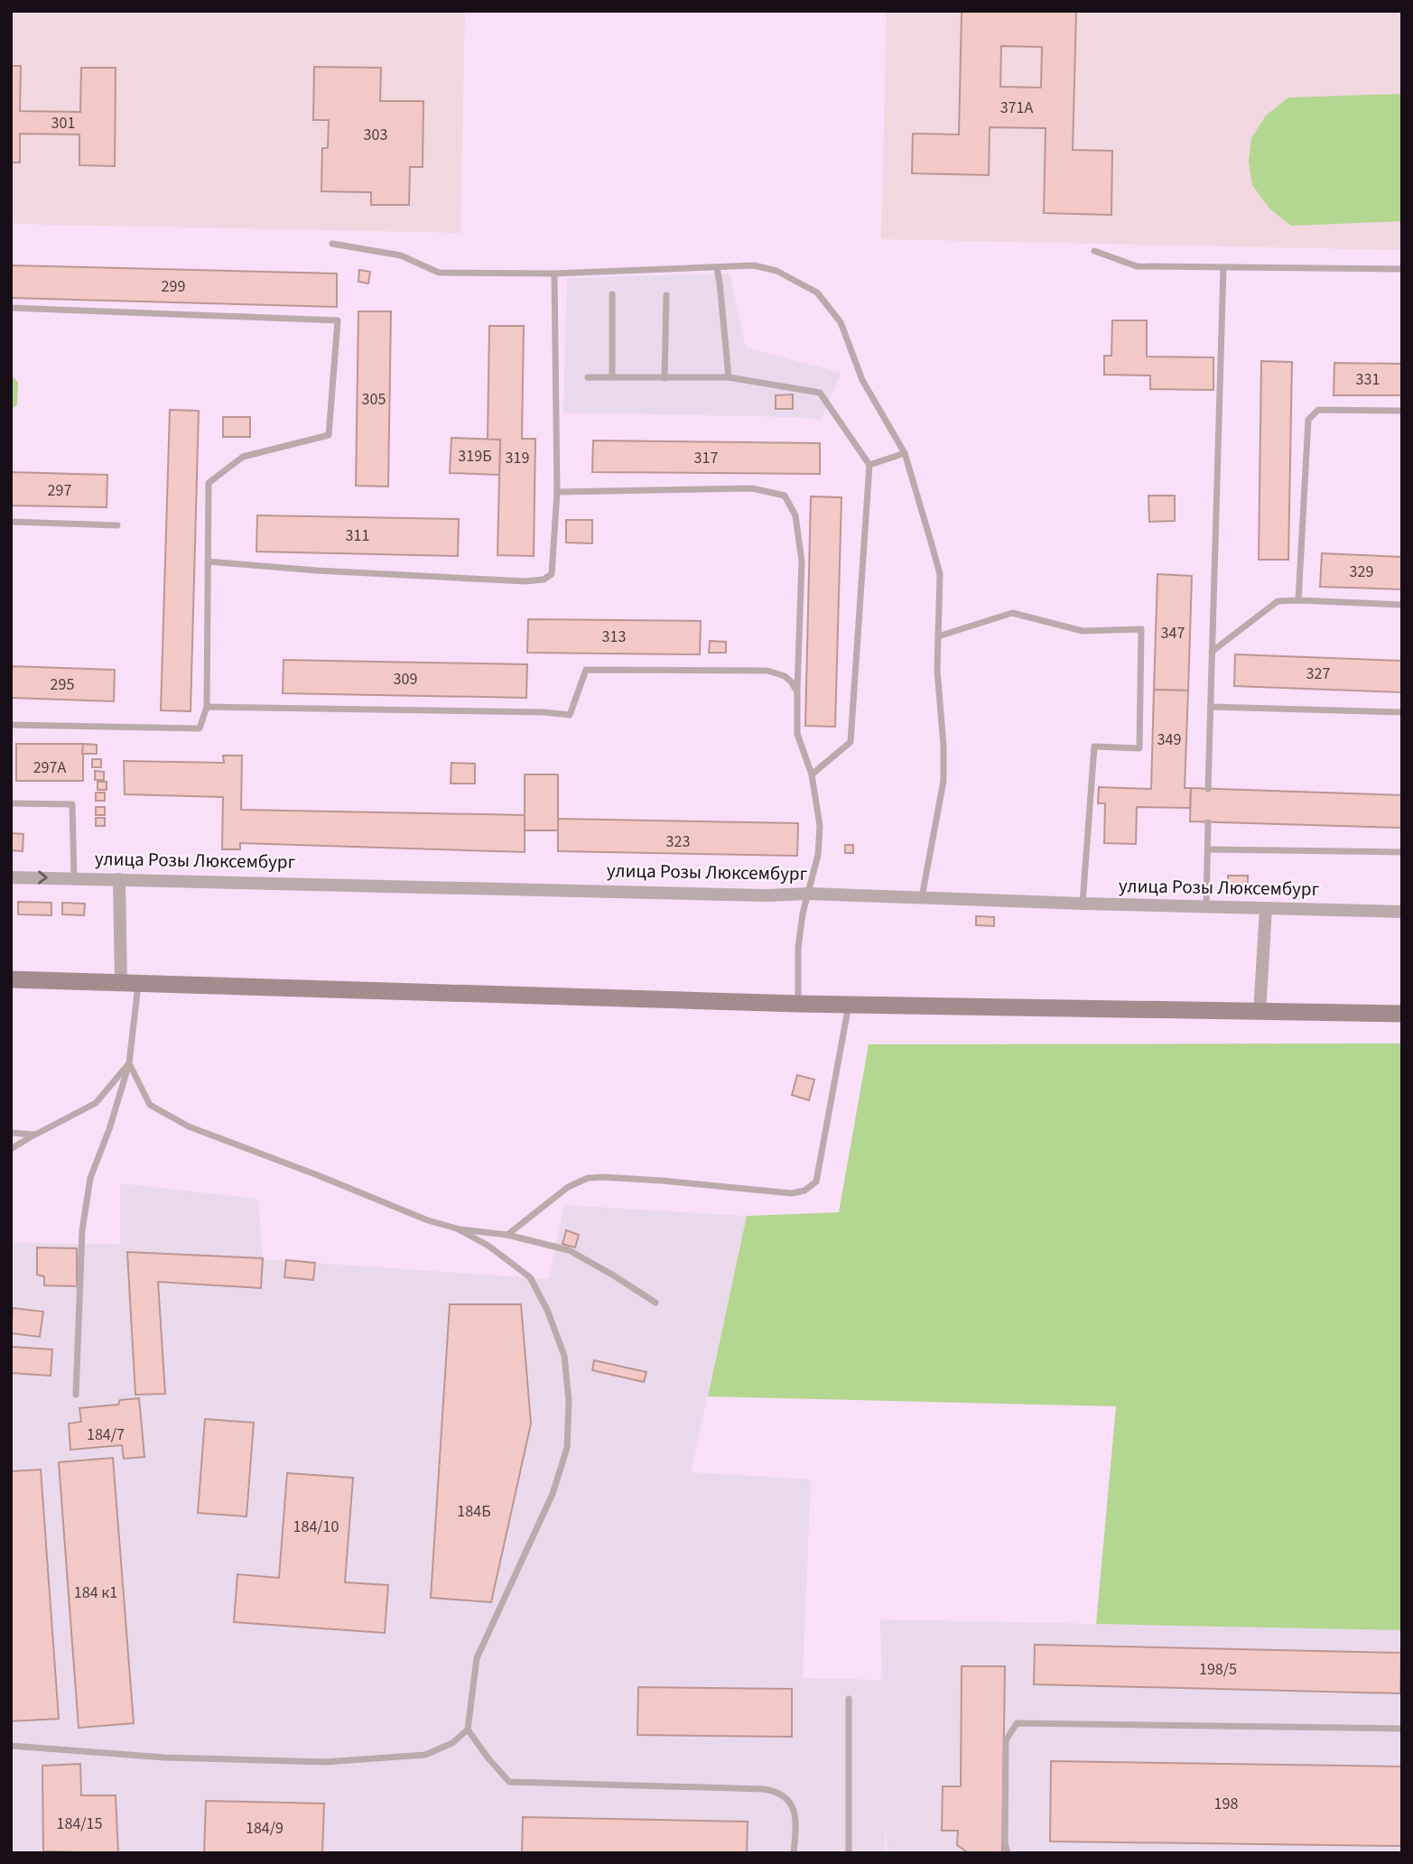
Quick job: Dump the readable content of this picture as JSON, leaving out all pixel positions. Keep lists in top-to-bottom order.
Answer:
{
  "streets": {
    "street": ["улица Розы Люксембург"]
  },
  "house_numbers": [
    "371А",
    "301",
    "303",
    "299",
    "331",
    "305",
    "319Б",
    "319",
    "317",
    "297",
    "311",
    "329",
    "347",
    "313",
    "327",
    "309",
    "295",
    "349",
    "297А",
    "323",
    "184/7",
    "184Б",
    "184/10",
    "184 к1",
    "198/5",
    "198",
    "184/15",
    "184/9"
  ]
}
